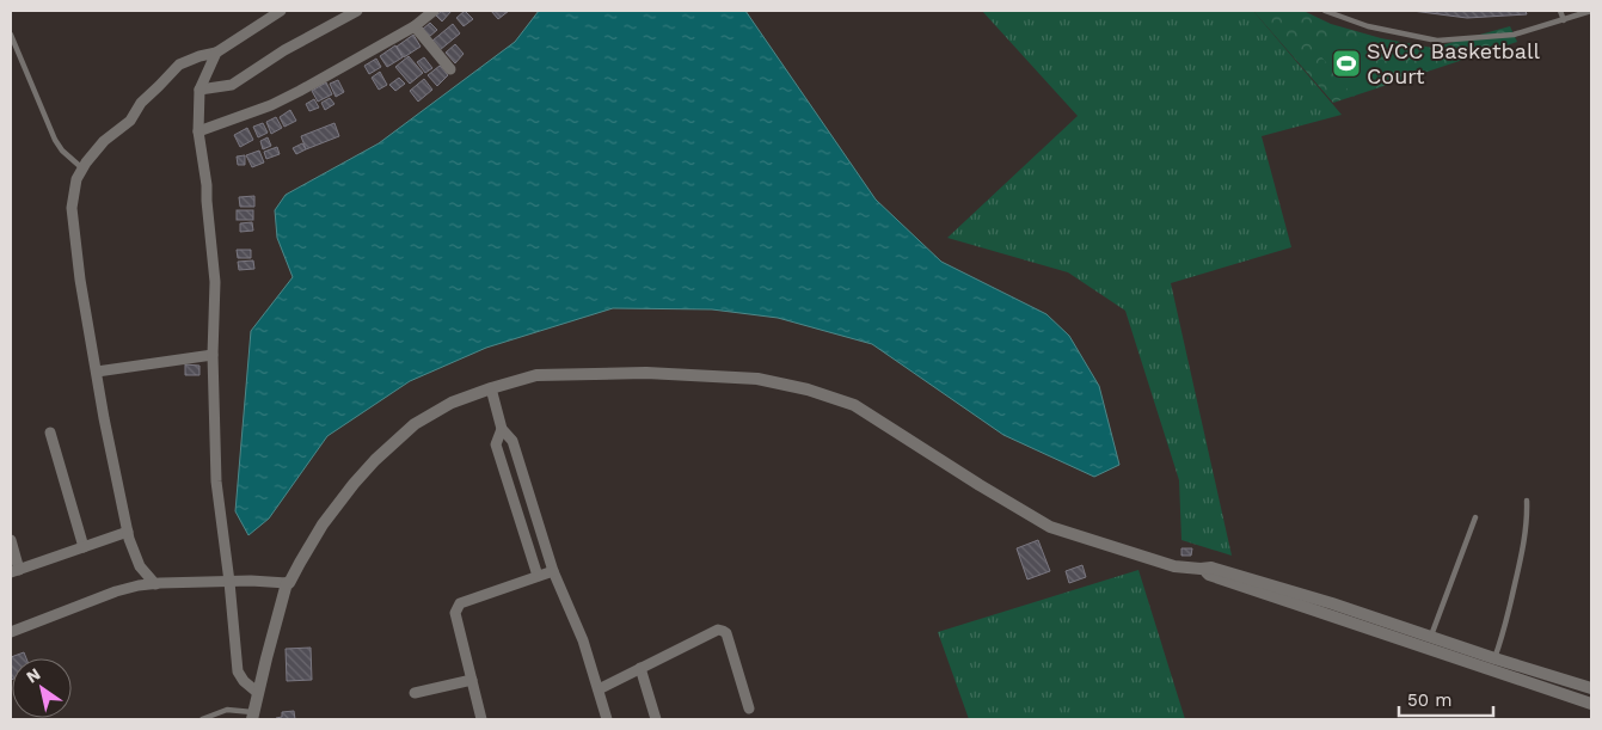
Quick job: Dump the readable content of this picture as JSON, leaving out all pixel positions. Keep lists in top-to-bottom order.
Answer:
{
  "places": {
    "sports": ["SVCC Basketball Court"]
  },
  "scale_bar": "50 m",
  "north": "top left"
}
